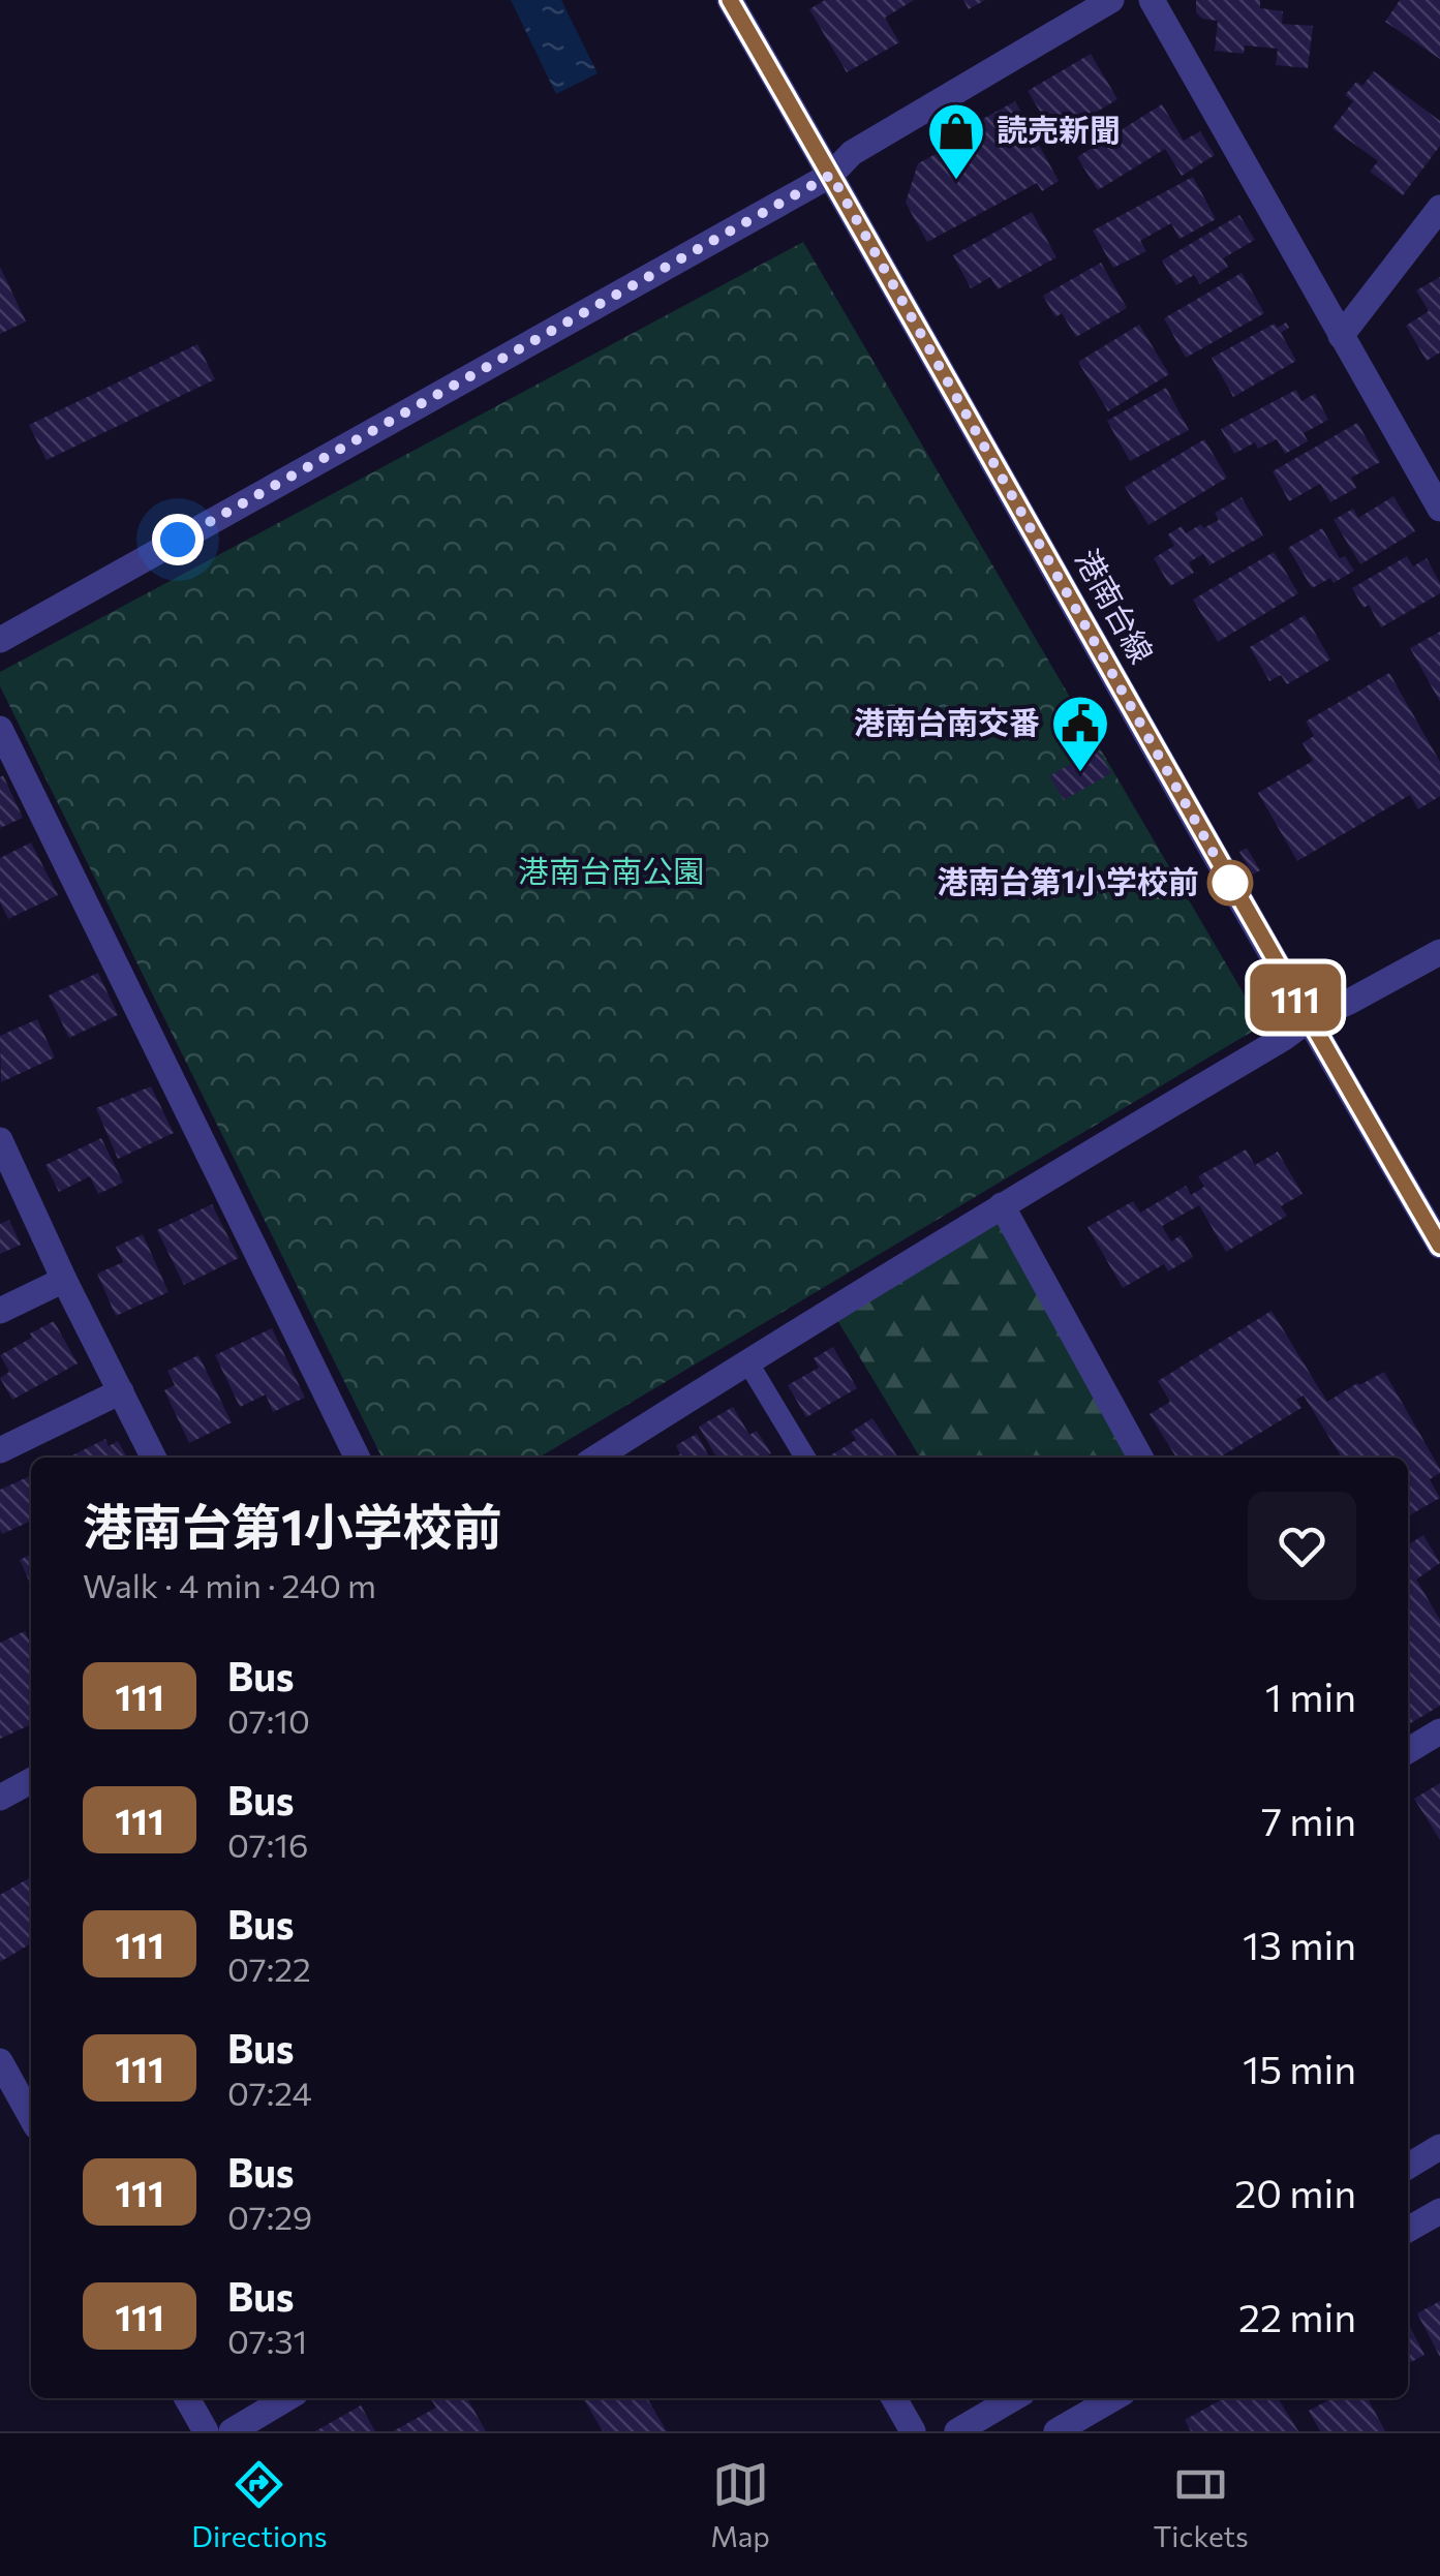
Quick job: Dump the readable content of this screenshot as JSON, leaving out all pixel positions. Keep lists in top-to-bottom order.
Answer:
{
  "streets": {
    "street": ["港南台線"]
  },
  "parks": ["港南台南公園"],
  "places": {
    "shop": ["読売新聞"],
    "public building": ["港南台南交番"],
    "other": ["港南台第1小学校前"]
  },
  "lines": ["bus line 111"],
  "page": {
    "on_map": "111",
    "heading": ["港南台第1小学校前", "Walk · 4 min · 240 m"],
    "list": [
      {
        "mark": "111",
        "name": "Bus",
        "note": "07:10",
        "value": "1 min"
      },
      {
        "mark": "111",
        "name": "Bus",
        "note": "07:16",
        "value": "7 min"
      },
      {
        "mark": "111",
        "name": "Bus",
        "note": "07:22",
        "value": "13 min"
      },
      {
        "mark": "111",
        "name": "Bus",
        "note": "07:24",
        "value": "15 min"
      },
      {
        "mark": "111",
        "name": "Bus",
        "note": "07:29",
        "value": "20 min"
      },
      {
        "mark": "111",
        "name": "Bus",
        "note": "07:31",
        "value": "22 min"
      }
    ],
    "tabs": ["Directions", "Map", "Tickets"]
  }
}
